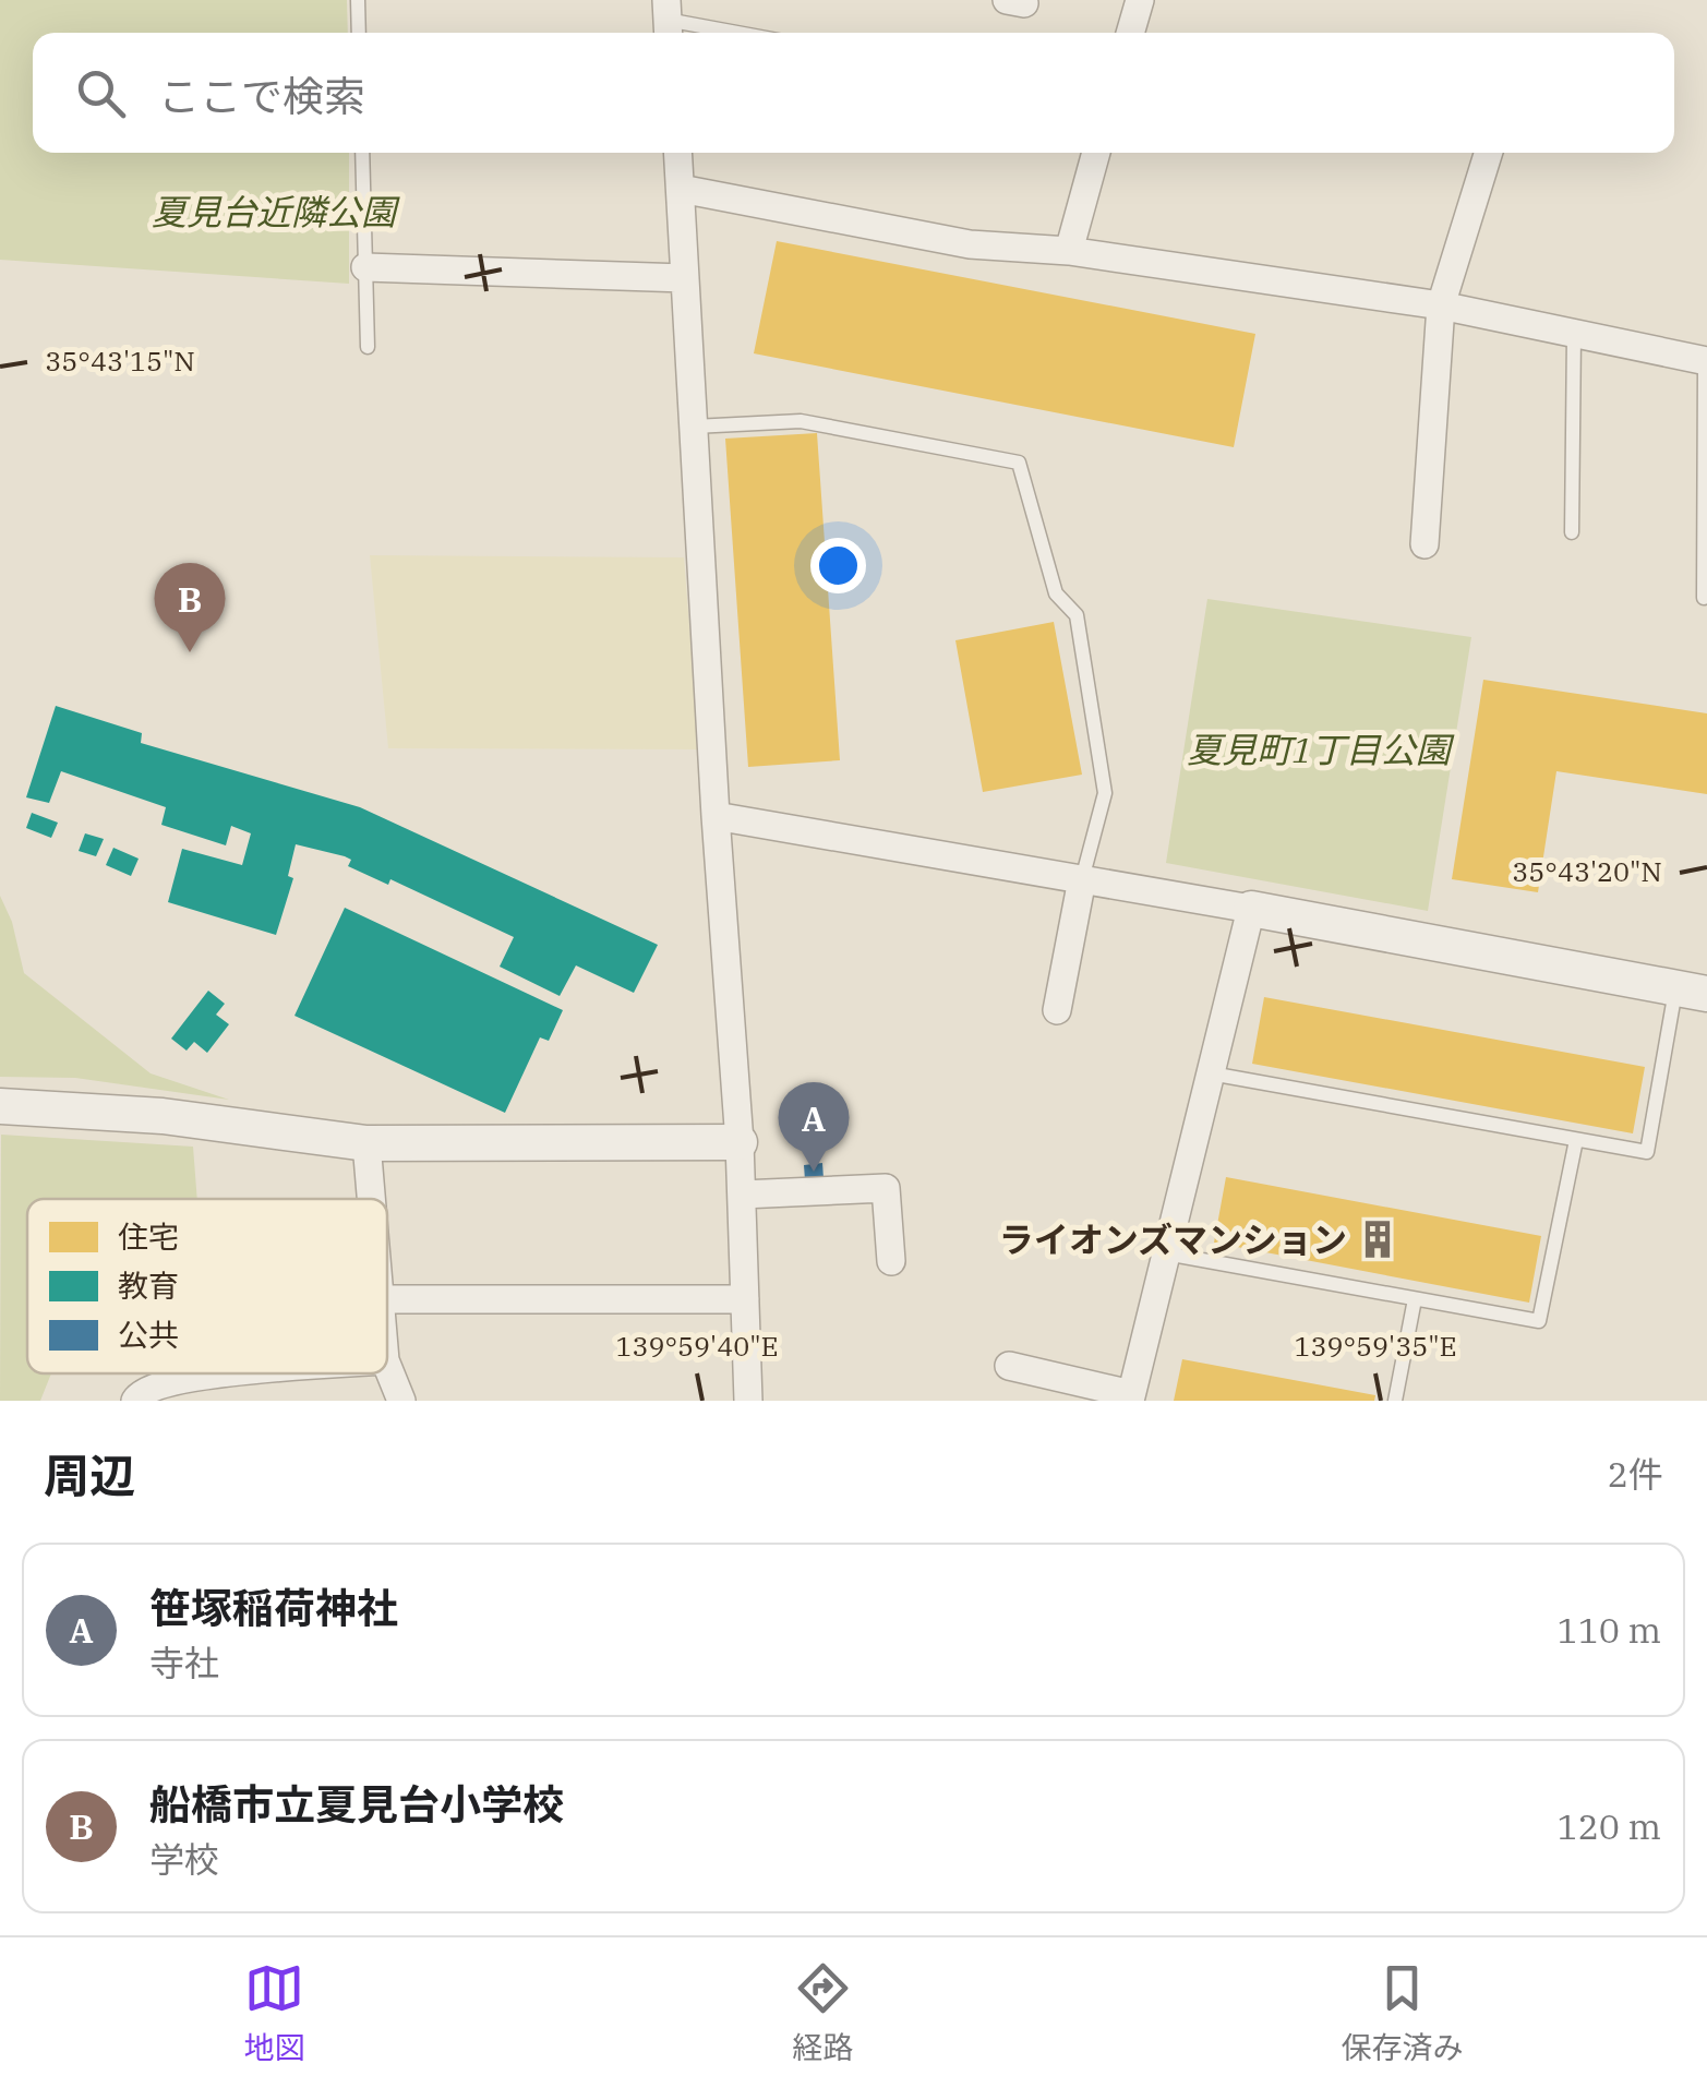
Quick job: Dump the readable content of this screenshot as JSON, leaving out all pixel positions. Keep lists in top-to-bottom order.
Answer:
{
  "parks": ["夏見台近隣公園", "夏見町1丁目公園"],
  "places": {
    "building": ["ライオンズマンション"]
  },
  "legend": ["住宅", "教育", "公共"],
  "page": {
    "search": "ここで検索",
    "pins": ["B", "A"],
    "heading": ["周辺", "2件"],
    "list": [
      {
        "mark": "A",
        "name": "笹塚稲荷神社",
        "note": "寺社",
        "value": "110 m"
      },
      {
        "mark": "B",
        "name": "船橋市立夏見台小学校",
        "note": "学校",
        "value": "120 m"
      }
    ],
    "nav": ["地図", "経路", "保存済み"]
  },
  "coordinates": [
    "35°43'15\"N",
    "35°43'20\"N",
    "139°59'40\"E",
    "139°59'35\"E"
  ]
}
